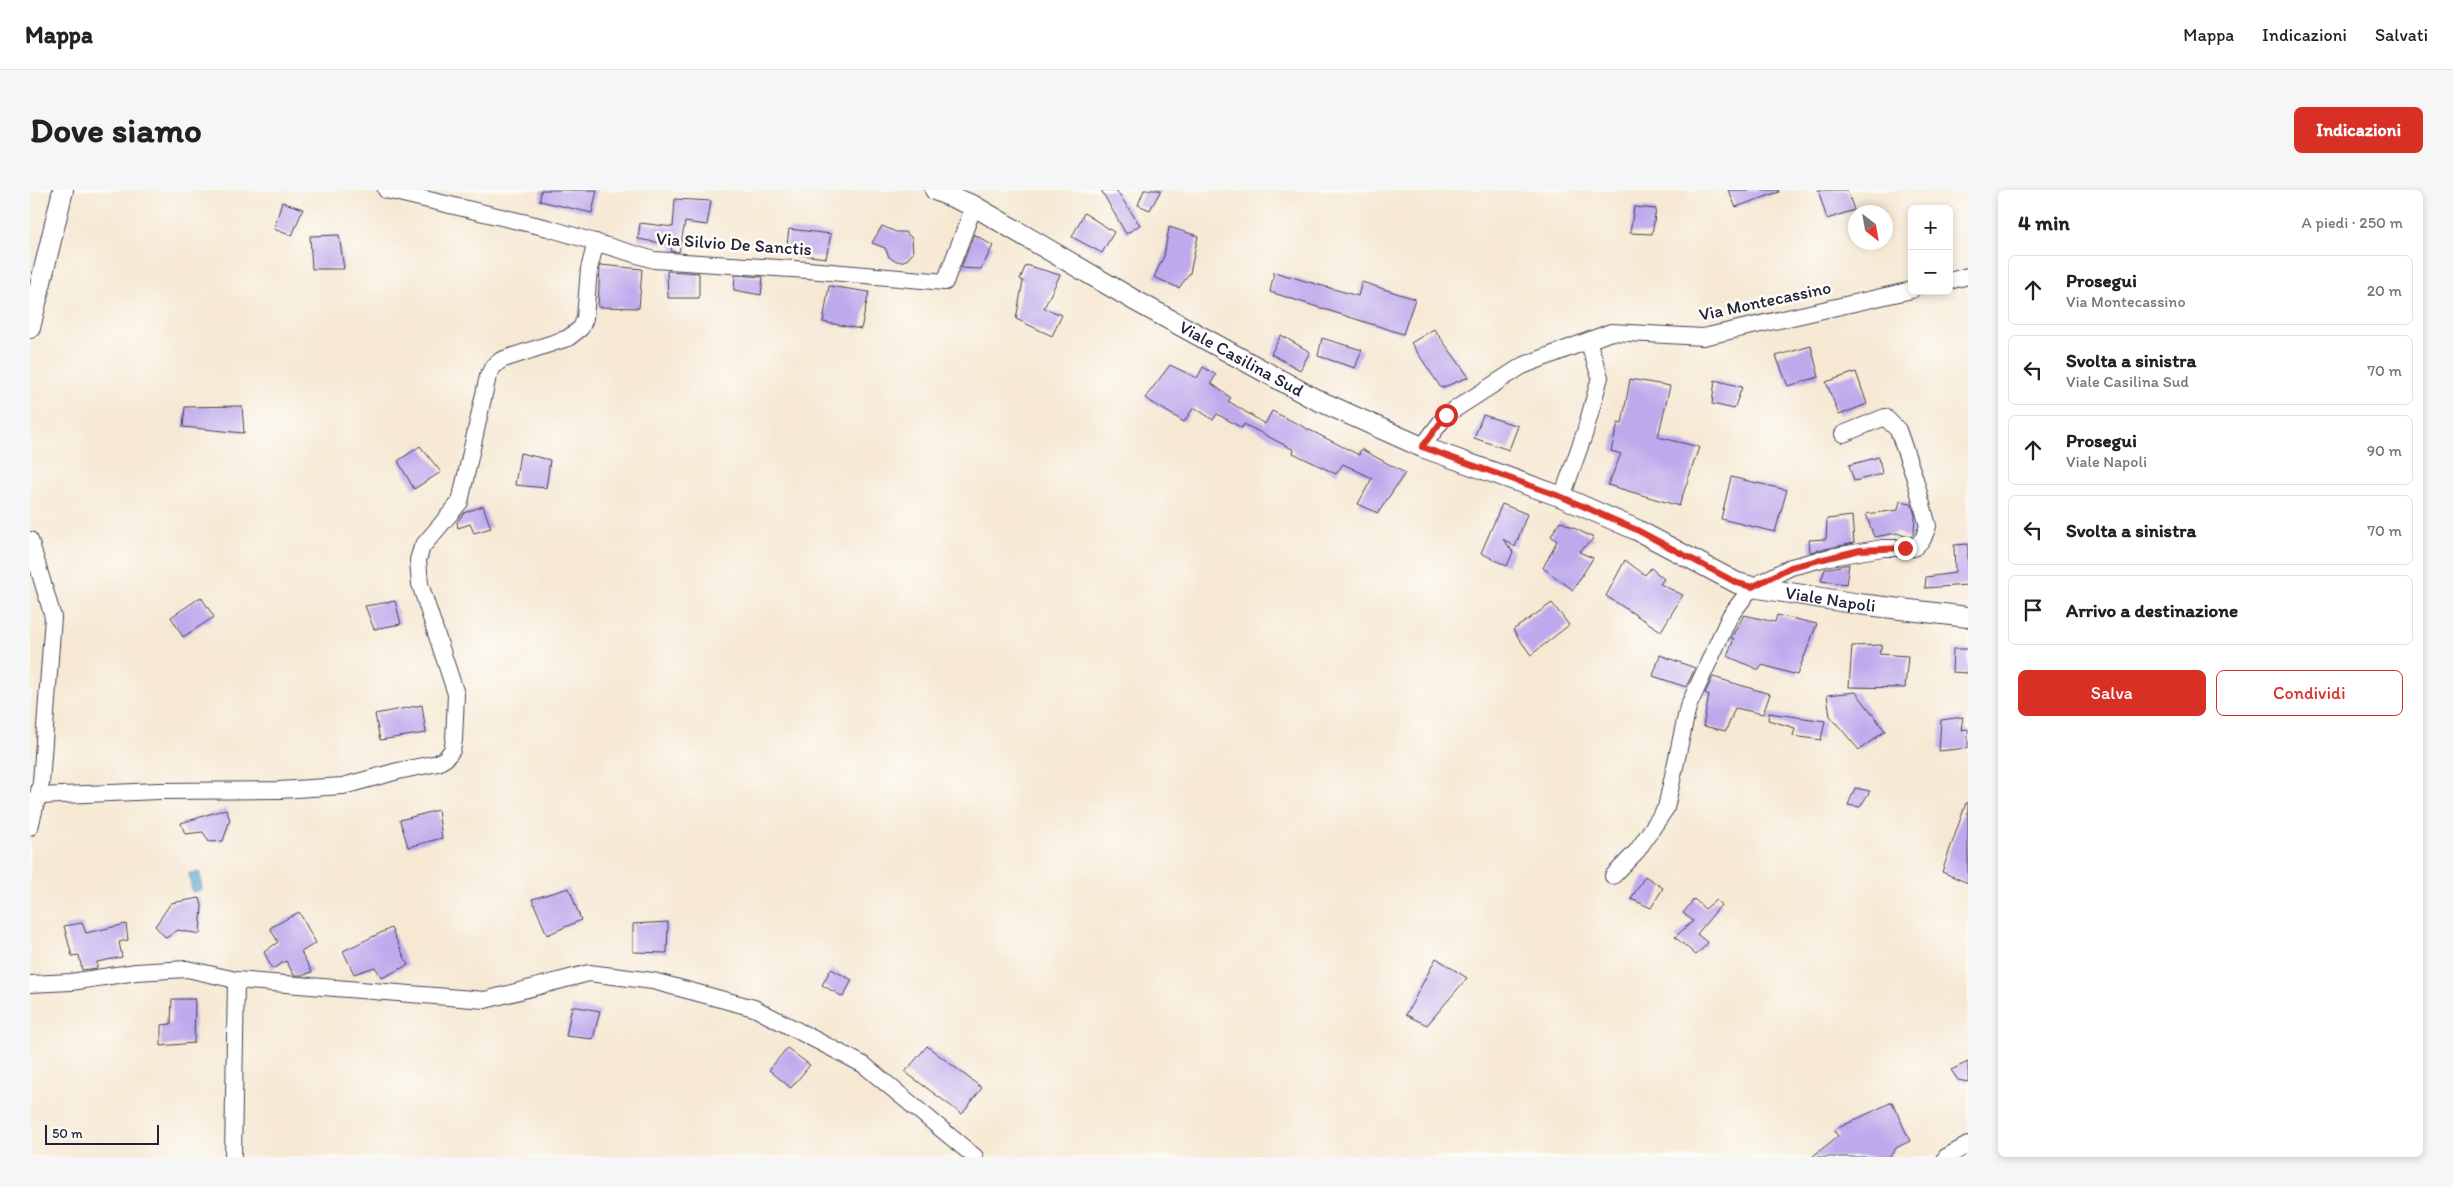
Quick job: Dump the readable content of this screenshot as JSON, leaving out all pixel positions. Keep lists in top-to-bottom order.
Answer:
{
  "streets": {
    "main road": ["Viale Casilina Sud", "Viale Napoli"],
    "street": ["Via Silvio De Sanctis", "Via Montecassino"]
  },
  "crossings": [
    ["Via Silvio De Sanctis", "Viale Casilina Sud"],
    ["Via Montecassino", "Viale Casilina Sud"],
    ["Viale Casilina Sud", "Viale Napoli"]
  ],
  "scale_bar": "50 m",
  "north": "bottom right",
  "page": {
    "header": "Mappa",
    "nav": ["Mappa", "Indicazioni", "Salvati"],
    "buttons": [
      "Indicazioni",
      ["Salva", "Condividi"]
    ],
    "title": "Dove siamo",
    "heading": ["4 min", "A piedi · 250 m"],
    "map_buttons": ["+", "−"],
    "list": [
      ["Prosegui", "Via Montecassino", "20 m"],
      ["Svolta a sinistra", "Viale Casilina Sud", "70 m"],
      ["Prosegui", "Viale Napoli", "90 m"],
      ["Svolta a sinistra", "70 m"],
      "Arrivo a destinazione"
    ],
    "scale": "50 m"
  }
}
